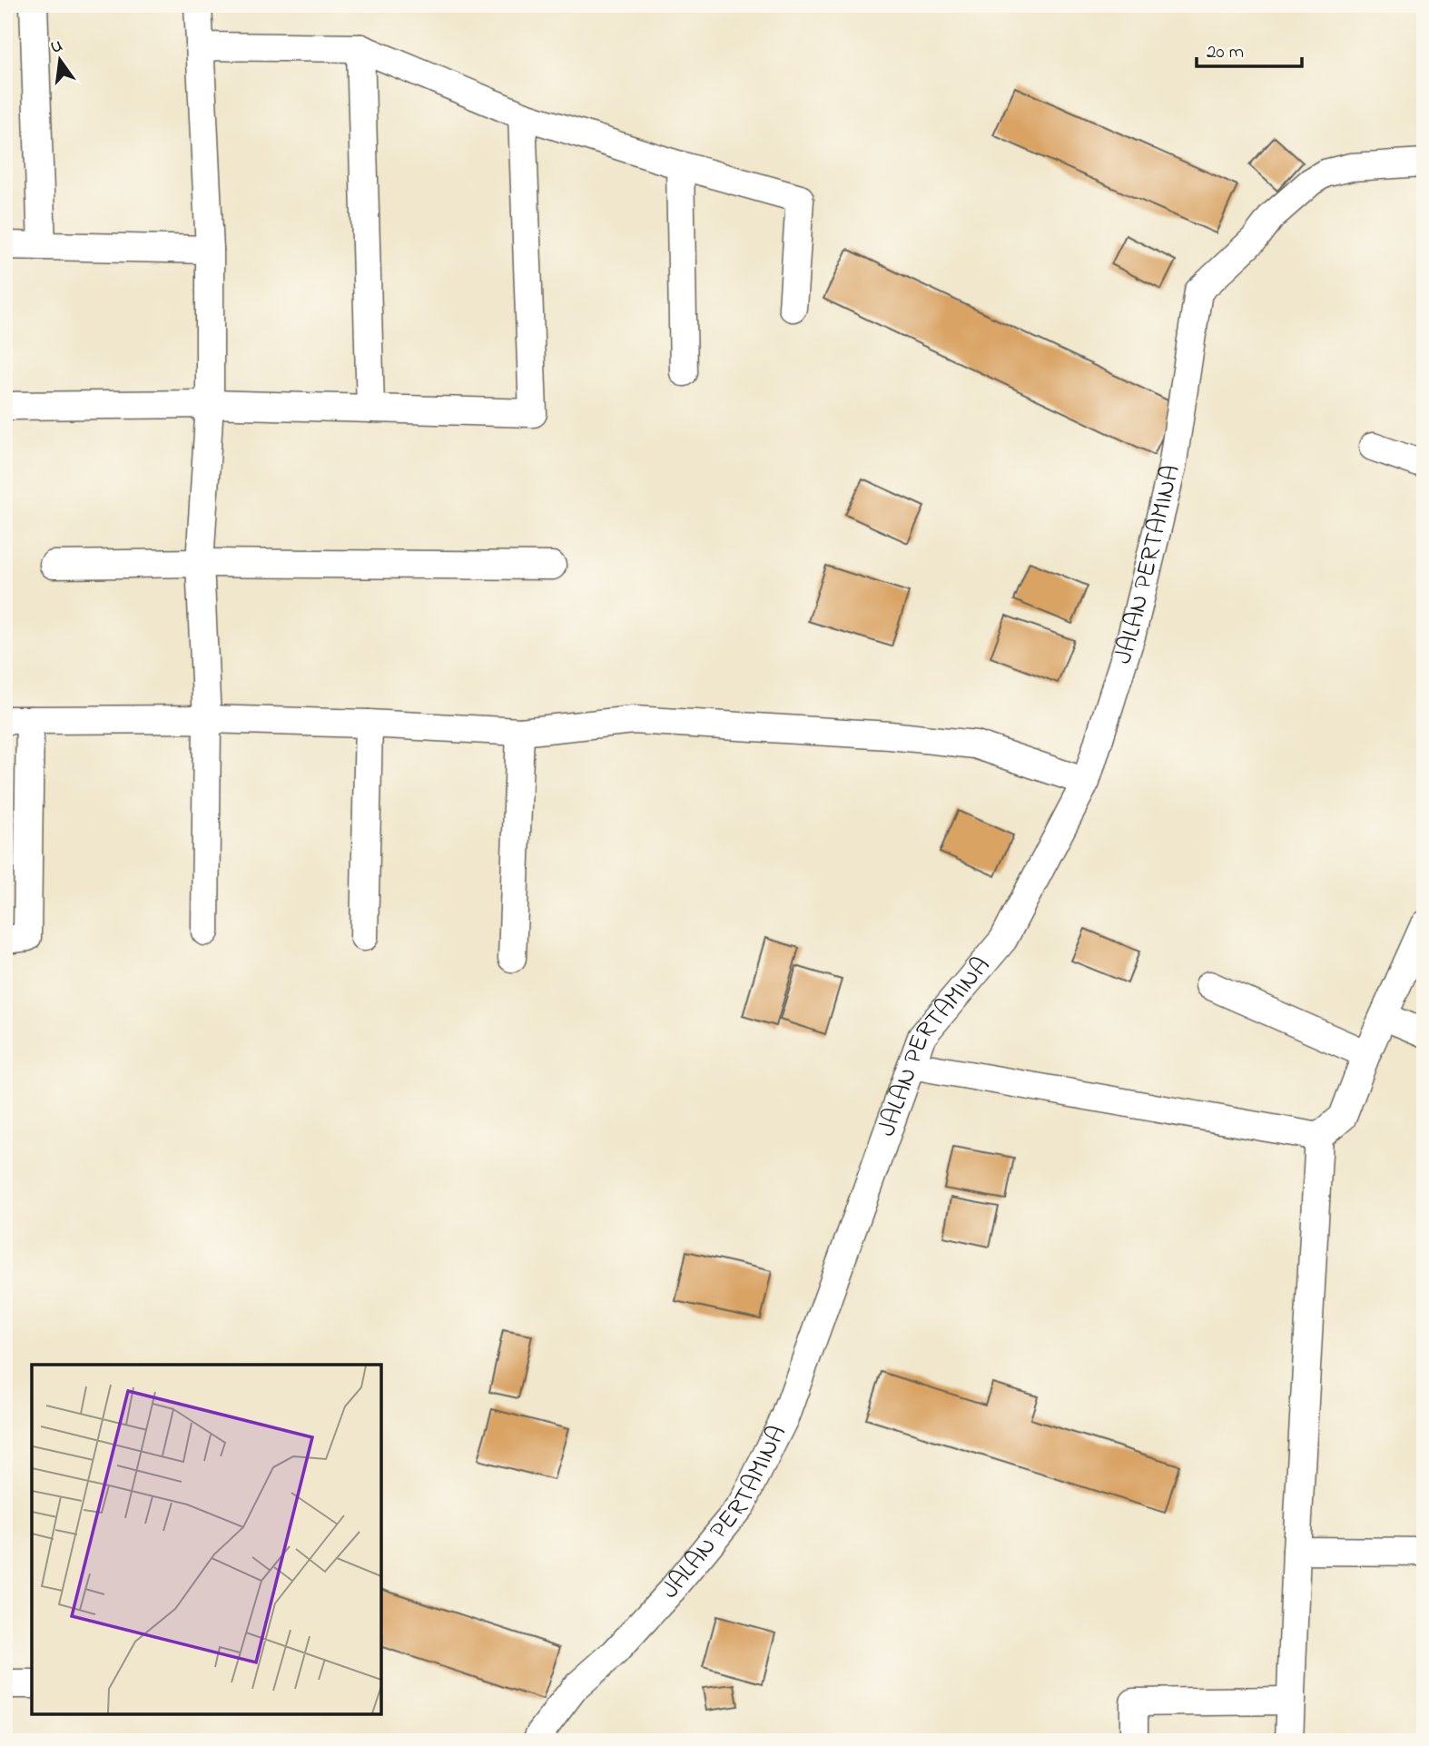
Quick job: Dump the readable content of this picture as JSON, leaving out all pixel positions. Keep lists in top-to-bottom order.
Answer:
{
  "streets": {
    "street": ["JALAN PERTAMINA"]
  },
  "scale_bar": "20 m",
  "north": "top"
}
